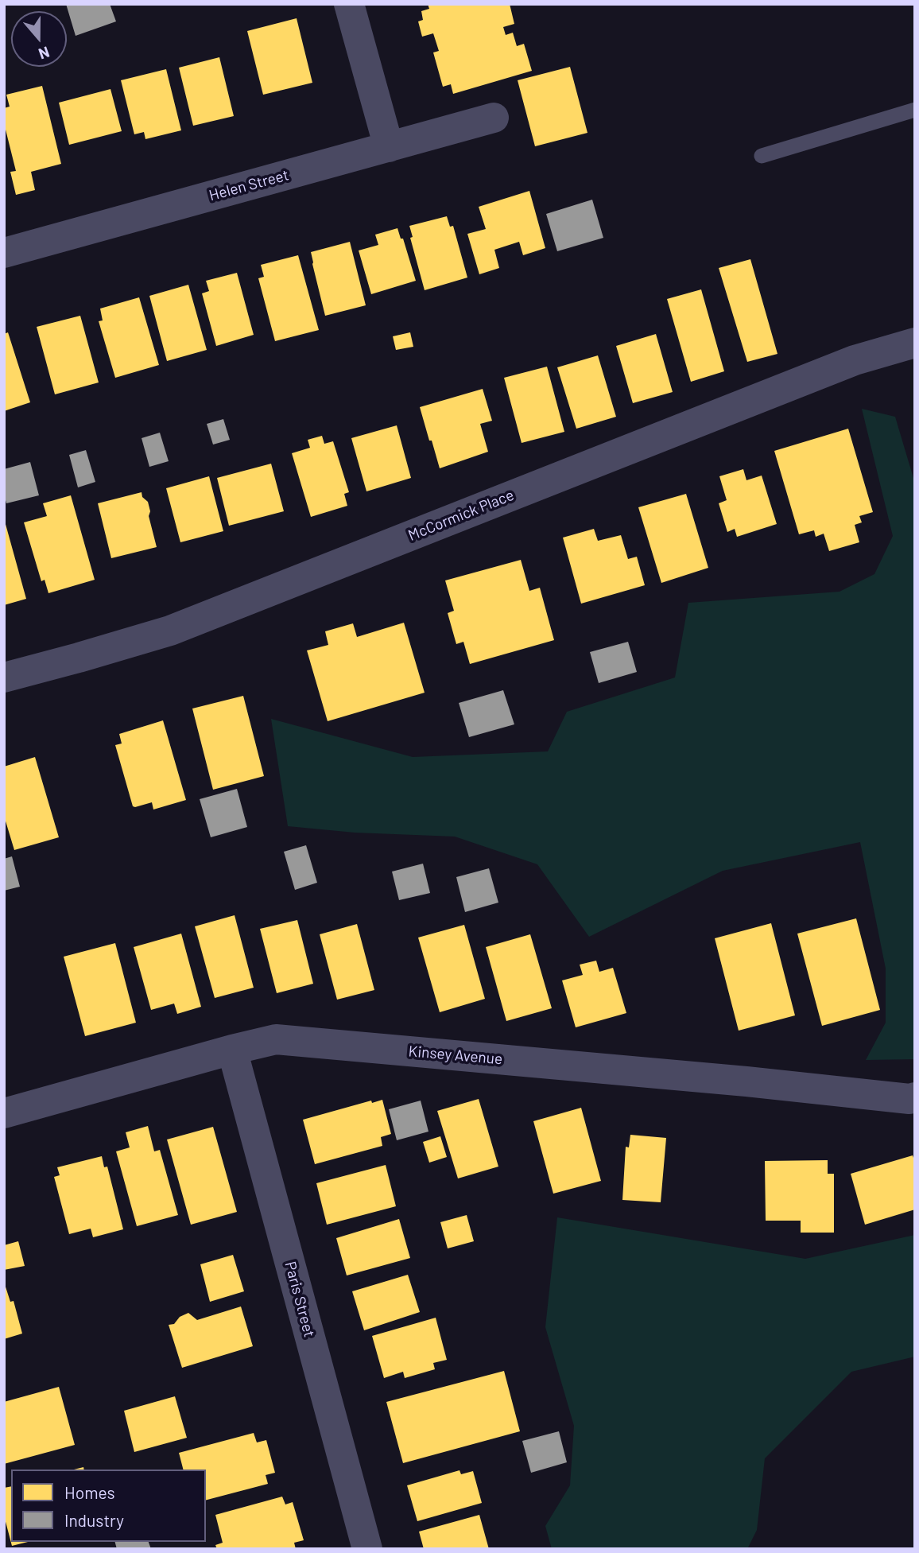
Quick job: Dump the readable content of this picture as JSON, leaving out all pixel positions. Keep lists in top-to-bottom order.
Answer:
{
  "streets": {
    "street": [
      "Helen Street",
      "McCormick Place",
      "Kinsey Avenue",
      "Paris Street"
    ]
  },
  "crossings": [
    ["Kinsey Avenue", "Paris Street"]
  ],
  "legend": ["Homes", "Industry"],
  "north": "bottom"
}
